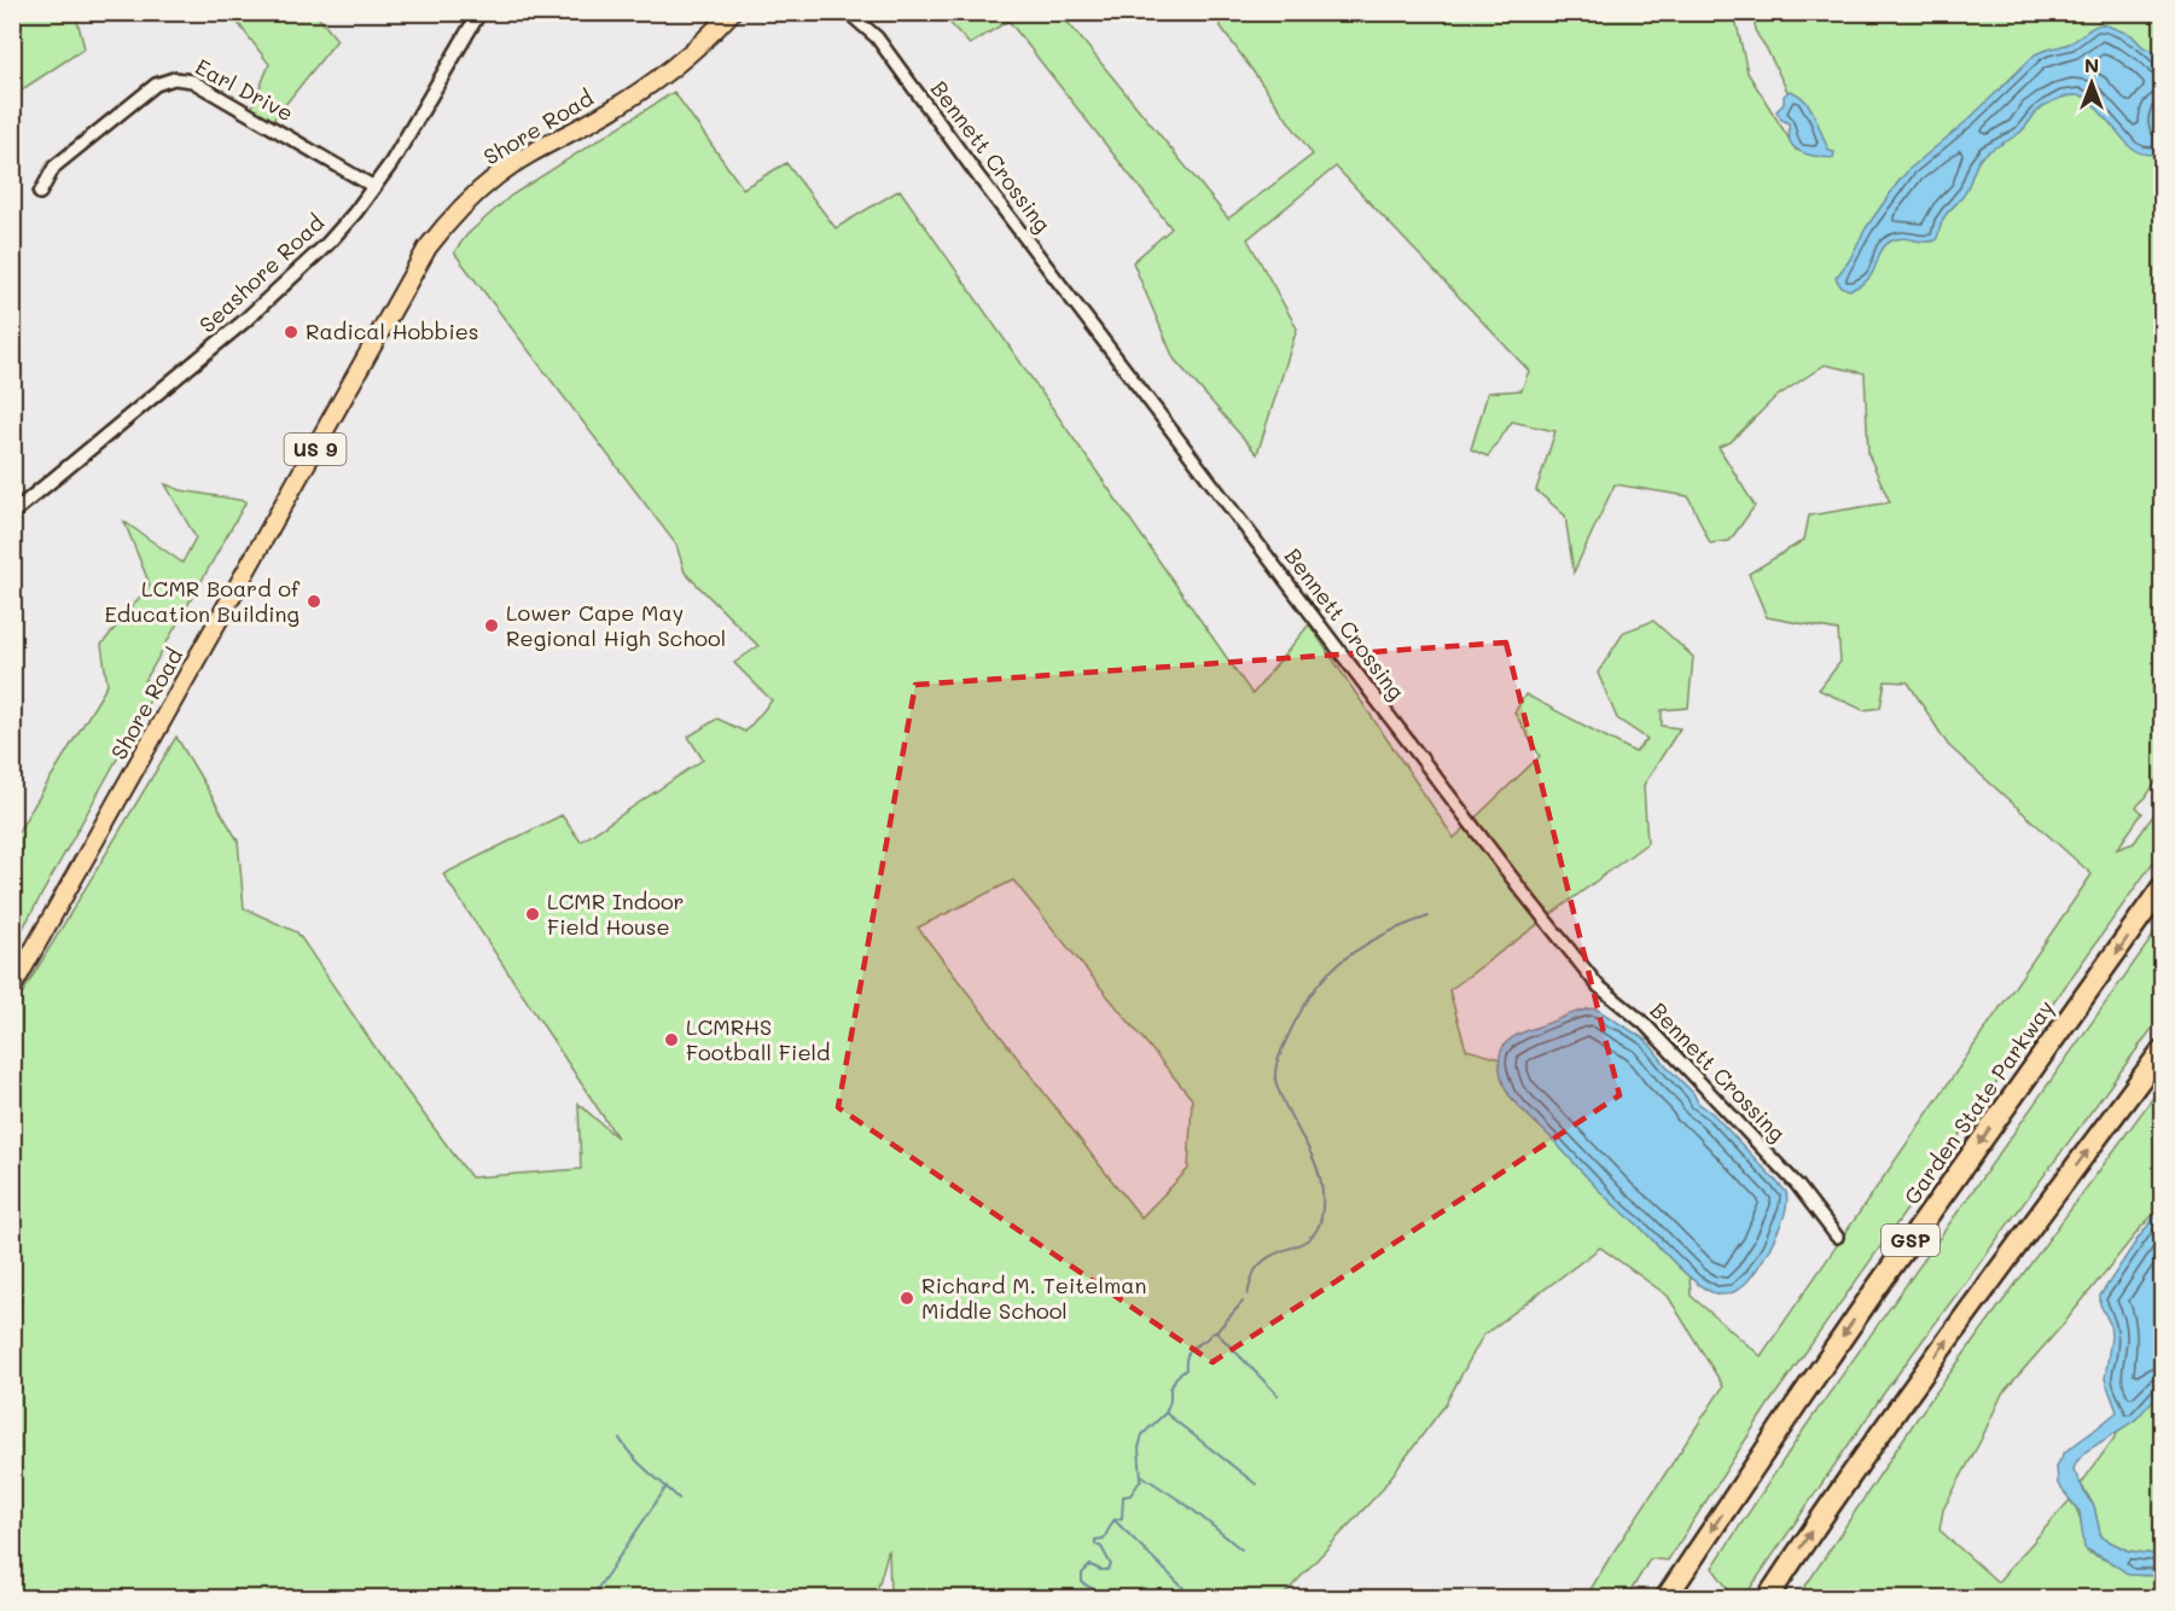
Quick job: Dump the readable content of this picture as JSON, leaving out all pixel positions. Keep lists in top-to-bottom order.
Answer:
{
  "streets": {
    "highway": ["Garden State Parkway", "GSP"],
    "main road": ["Shore Road", "US 9"],
    "street": ["Earl Drive", "Bennett Crossing", "Seashore Road"]
  },
  "crossings": [
    ["Earl Drive", "Seashore Road"]
  ],
  "places": [
    "Radical Hobbies",
    "LCMR Board of Education Building",
    "Lower Cape May Regional High School",
    "LCMR Indoor Field House",
    "LCMRHS Football Field",
    "Richard M. Teitelman Middle School"
  ],
  "north": "top"
}
